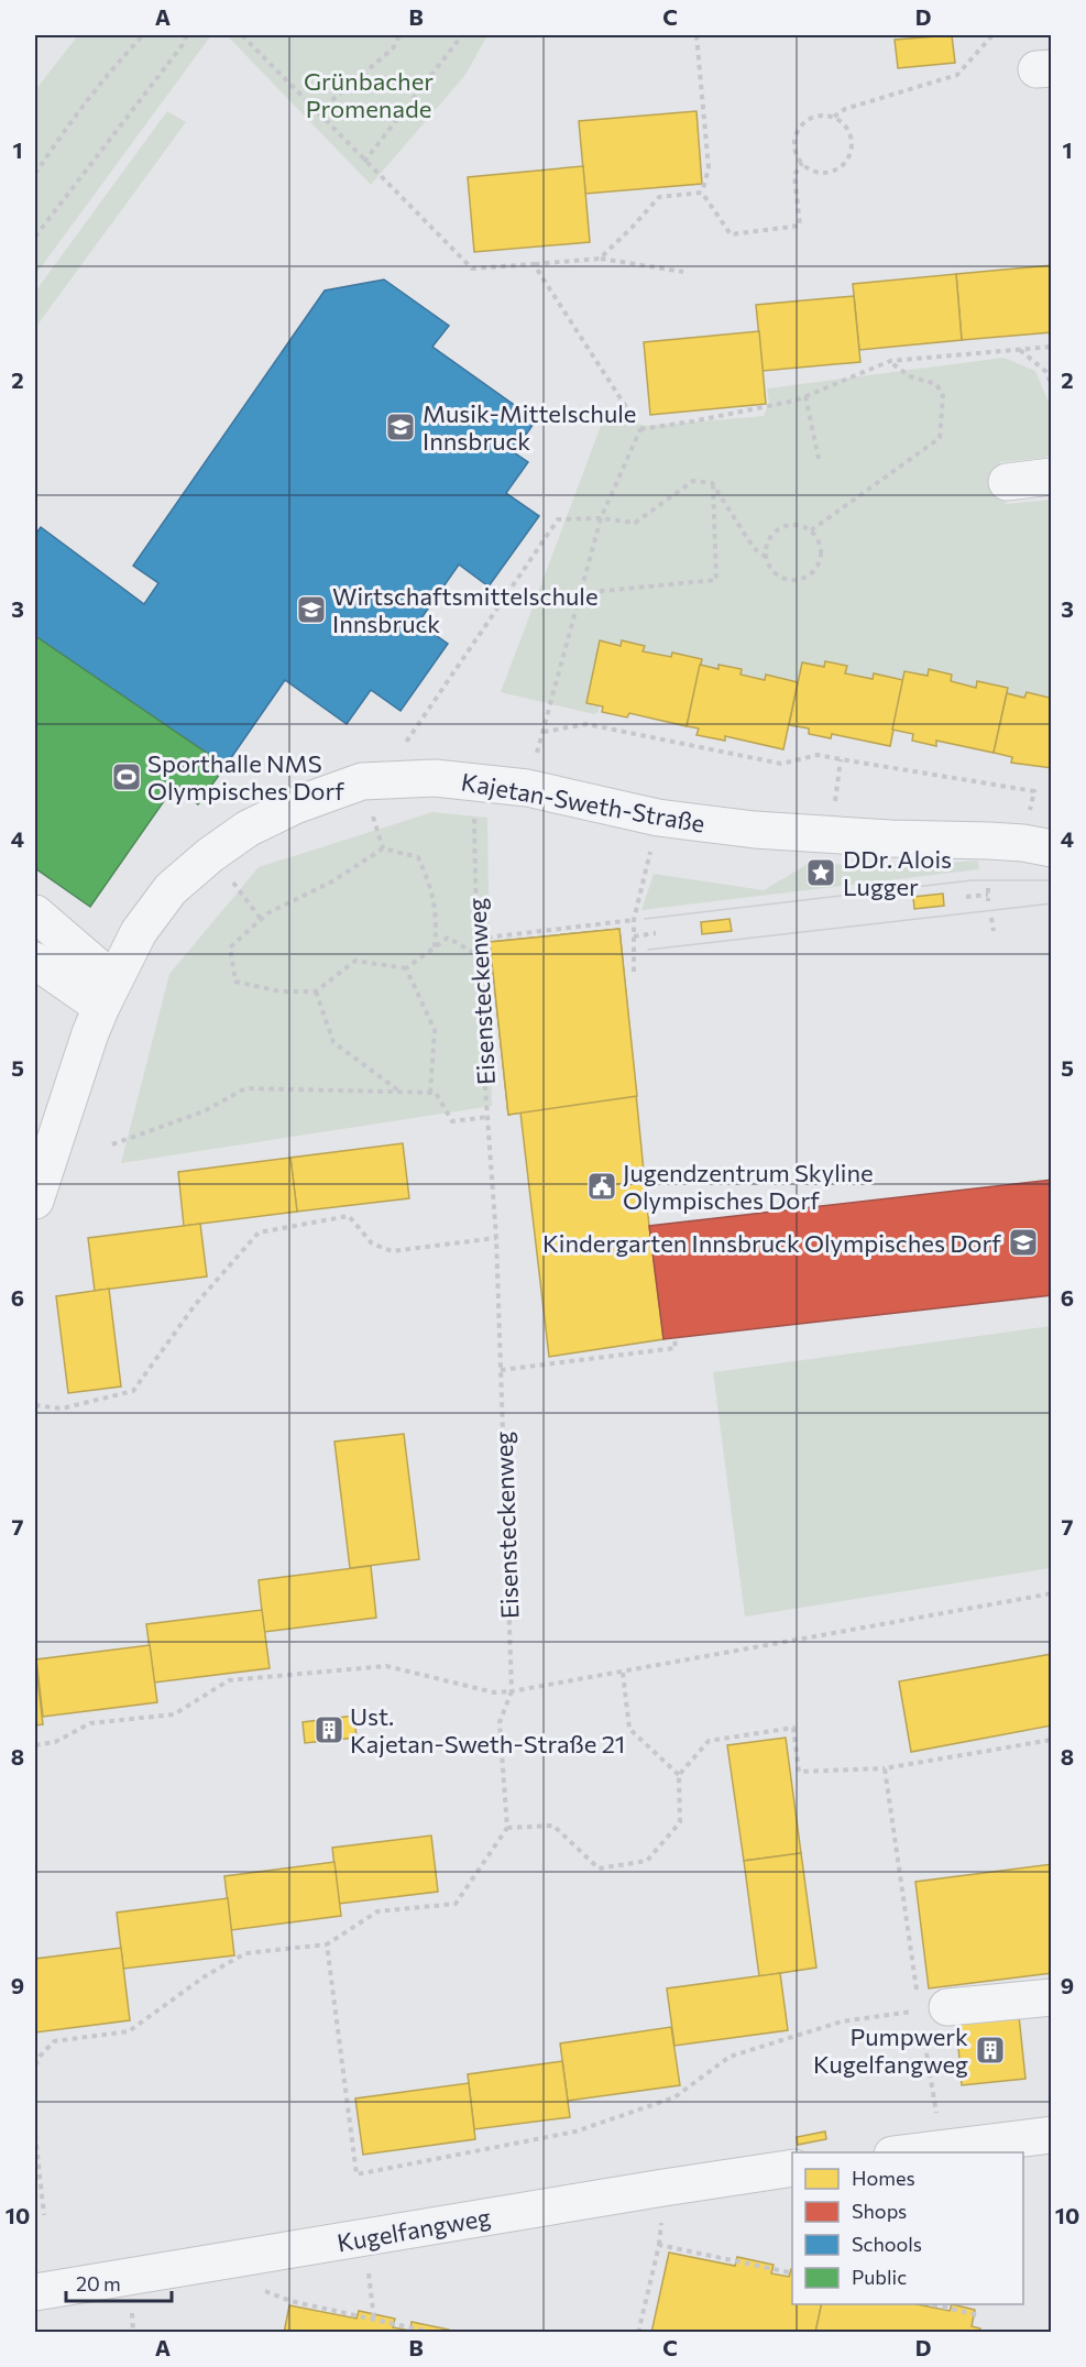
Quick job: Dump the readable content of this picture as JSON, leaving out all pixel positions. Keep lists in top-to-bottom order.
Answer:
{
  "streets": {
    "street": ["Kajetan-Sweth-Straße", "Kugelfangweg"],
    "path": ["Eisensteckenweg"]
  },
  "parks": ["Grünbacher Promenade"],
  "places": {
    "school or university": ["Musik-Mittelschule Innsbruck", "Wirtschaftsmittelschule Innsbruck", "Kindergarten Innsbruck Olympisches Dorf"],
    "sports": ["Sporthalle NMS Olympisches Dorf"],
    "place": ["DDr. Alois Lugger"],
    "public building": ["Jugendzentrum Skyline Olympisches Dorf"],
    "building": ["Ust. Kajetan-Sweth-Straße 21", "Pumpwerk Kugelfangweg"]
  },
  "legend": [
    "Homes",
    "Shops",
    "Schools",
    "Public"
  ],
  "scale_bar": "20 m",
  "grid": {
    "columns": [
      "A",
      "B",
      "C",
      "D"
    ],
    "rows": [
      "1",
      "2",
      "3",
      "4",
      "5",
      "6",
      "7",
      "8",
      "9",
      "10"
    ]
  }
}
